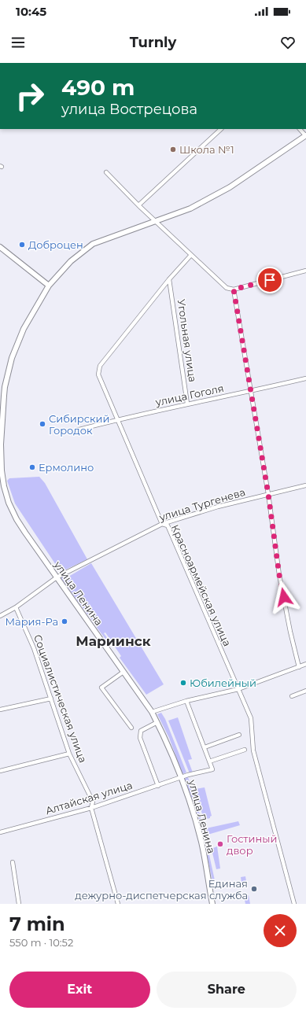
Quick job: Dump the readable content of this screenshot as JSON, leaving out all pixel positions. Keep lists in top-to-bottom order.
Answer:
{
  "streets": {
    "main road": ["улица Ленина"],
    "street": [
      "Угольная улица",
      "улица Гоголя",
      "улица Тургенева",
      "Красноармейская улица",
      "Социалистическая улица",
      "Алтайская улица"
    ]
  },
  "crossings": [
    ["Угольная улица", "улица Гоголя"],
    ["Угольная улица", "Красноармейская улица"],
    ["улица Гоголя", "Красноармейская улица"],
    ["улица Тургенева", "Красноармейская улица"],
    ["улица Тургенева", "улица Ленина"],
    ["улица Тургенева", "Социалистическая улица"],
    ["улица Ленина", "Алтайская улица"],
    ["Социалистическая улица", "Алтайская улица"]
  ],
  "districts": ["Мариинск"],
  "places": [
    "Школа №1",
    "Доброцен",
    "Сибирский Городок",
    "Ермолино",
    "Мария-Ра",
    "Юбилейный",
    "Гостиный двор",
    "Единая дежурно-диспетчерская служба"
  ],
  "page": {
    "status": "10:45",
    "header": "Turnly",
    "turn": ["490 m", "улица Вострецова"],
    "heading": ["7 min", "550 m · 10:52"],
    "buttons": ["Exit", "Share"]
  }
}
